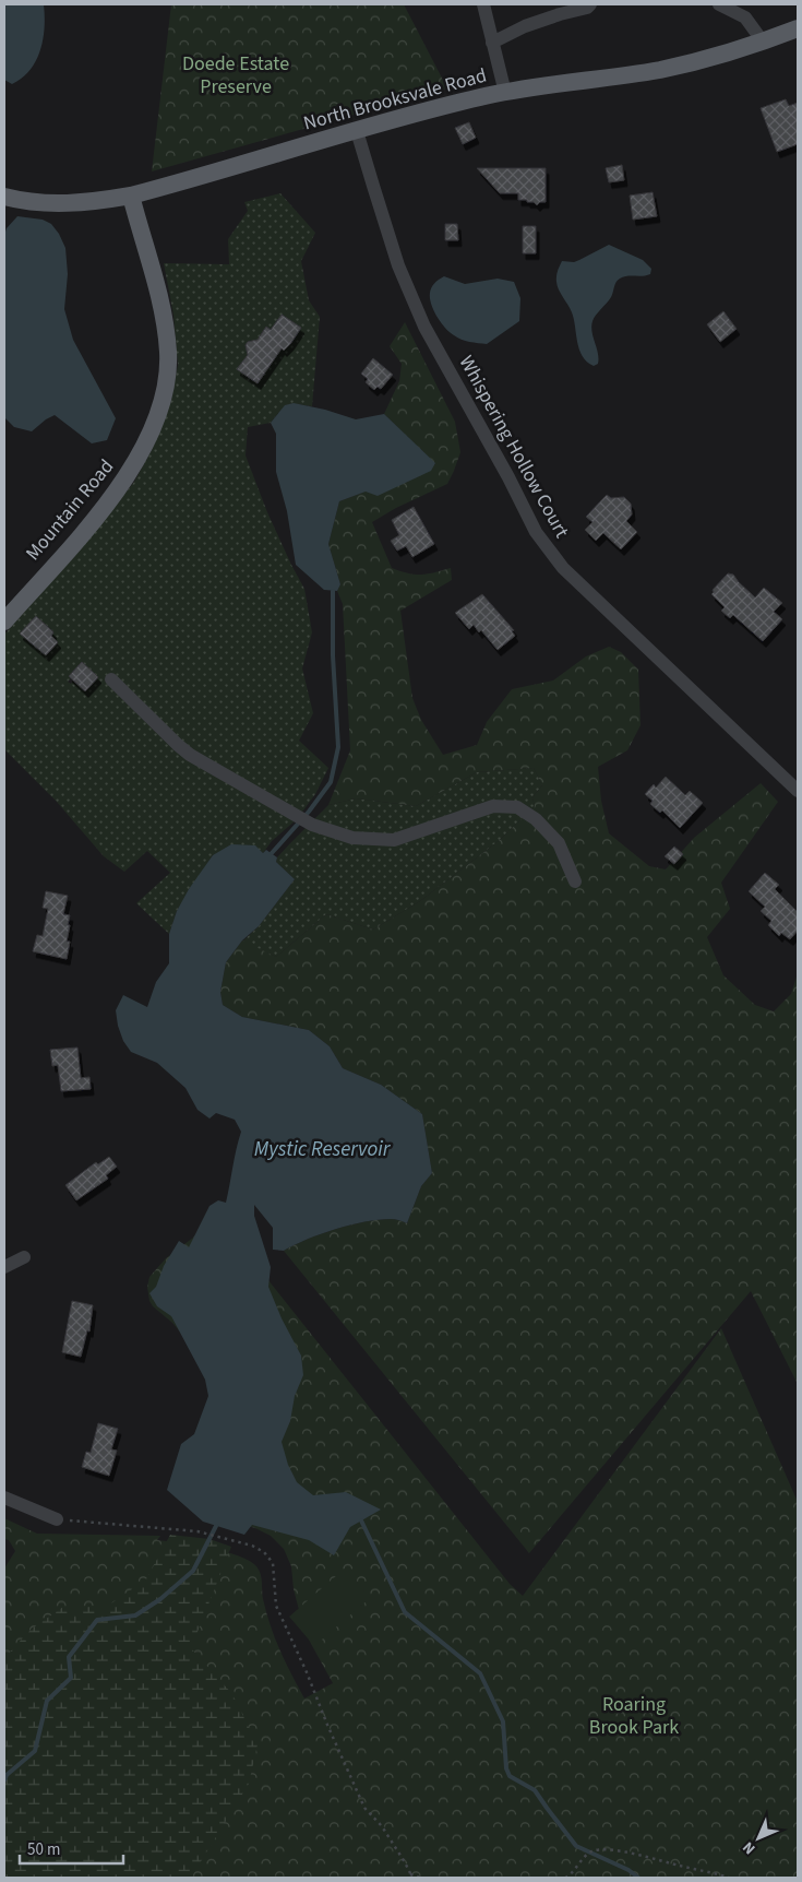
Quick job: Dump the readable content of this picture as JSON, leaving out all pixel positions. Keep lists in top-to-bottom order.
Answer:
{
  "streets": {
    "main road": ["North Brooksvale Road", "Mountain Road"],
    "street": ["Whispering Hollow Court"]
  },
  "crossings": [
    ["North Brooksvale Road", "Whispering Hollow Court"],
    ["North Brooksvale Road", "Mountain Road"]
  ],
  "water": ["Mystic Reservoir"],
  "parks": ["Doede Estate Preserve", "Roaring Brook Park"],
  "scale_bar": "50 m",
  "north": "bottom left"
}
